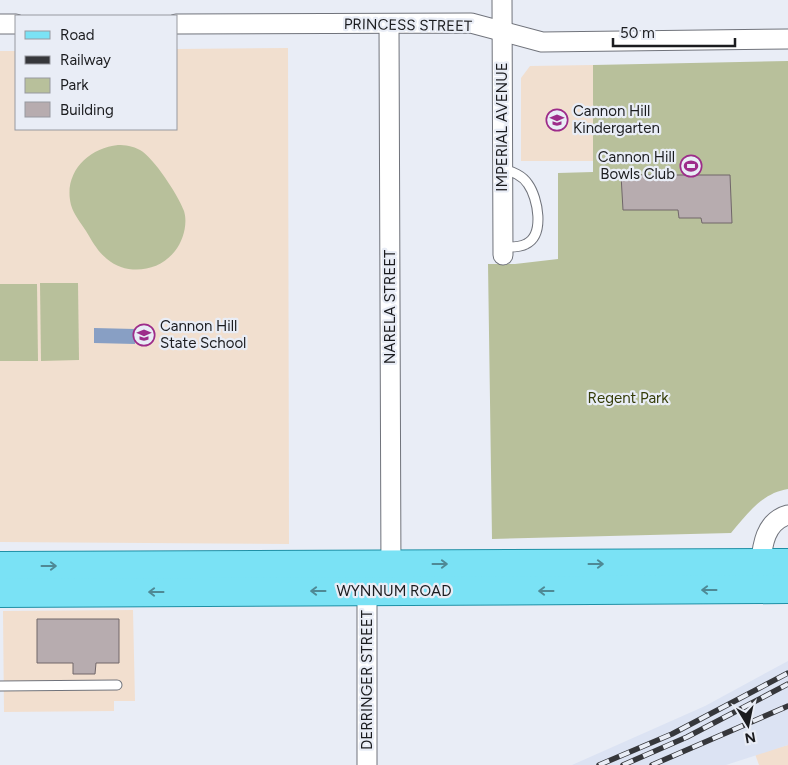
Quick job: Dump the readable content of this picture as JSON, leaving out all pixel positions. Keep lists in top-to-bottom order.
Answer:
{
  "streets": {
    "main road": ["WYNNUM ROAD"],
    "street": [
      "PRINCESS STREET",
      "IMPERIAL AVENUE",
      "NARELA STREET",
      "DERRINGER STREET"
    ]
  },
  "crossings": [
    ["PRINCESS STREET", "IMPERIAL AVENUE"],
    ["PRINCESS STREET", "NARELA STREET"],
    ["NARELA STREET", "WYNNUM ROAD"],
    ["NARELA STREET", "DERRINGER STREET"],
    ["WYNNUM ROAD", "DERRINGER STREET"]
  ],
  "parks": ["Regent Park"],
  "places": {
    "school or university": ["Cannon Hill Kindergarten", "Cannon Hill State School"],
    "sports": ["Cannon Hill Bowls Club"]
  },
  "legend": [
    "Road",
    "Railway",
    "Park",
    "Building"
  ],
  "scale_bar": "50 m",
  "north": "bottom"
}
